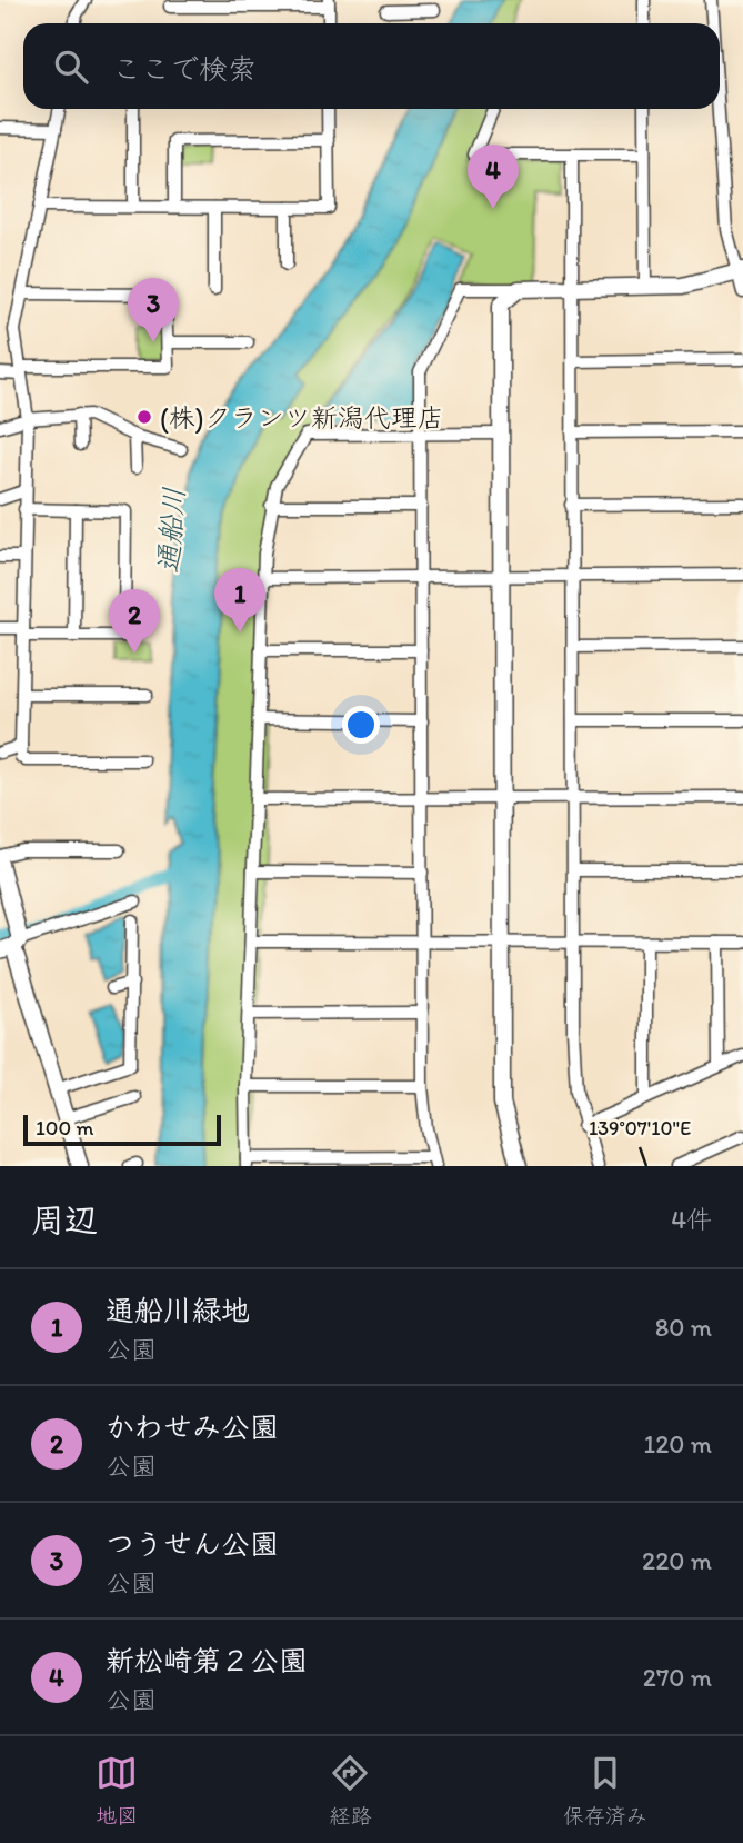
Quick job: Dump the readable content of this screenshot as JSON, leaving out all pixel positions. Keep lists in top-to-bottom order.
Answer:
{
  "water": ["通船川"],
  "places": ["(株)クランツ新潟代理店"],
  "scale_bar": "100 m",
  "page": {
    "search": "ここで検索",
    "pins": [
      "4",
      "3",
      "1",
      "2"
    ],
    "scale": "100 m",
    "heading": ["周辺", "4件"],
    "list": [
      {
        "mark": "1",
        "name": "通船川緑地",
        "note": "公園",
        "value": "80 m"
      },
      {
        "mark": "2",
        "name": "かわせみ公園",
        "note": "公園",
        "value": "120 m"
      },
      {
        "mark": "3",
        "name": "つうせん公園",
        "note": "公園",
        "value": "220 m"
      },
      {
        "mark": "4",
        "name": "新松崎第２公園",
        "note": "公園",
        "value": "270 m"
      }
    ],
    "nav": ["地図", "経路", "保存済み"]
  },
  "coordinates": ["139°07'10\"E"]
}
